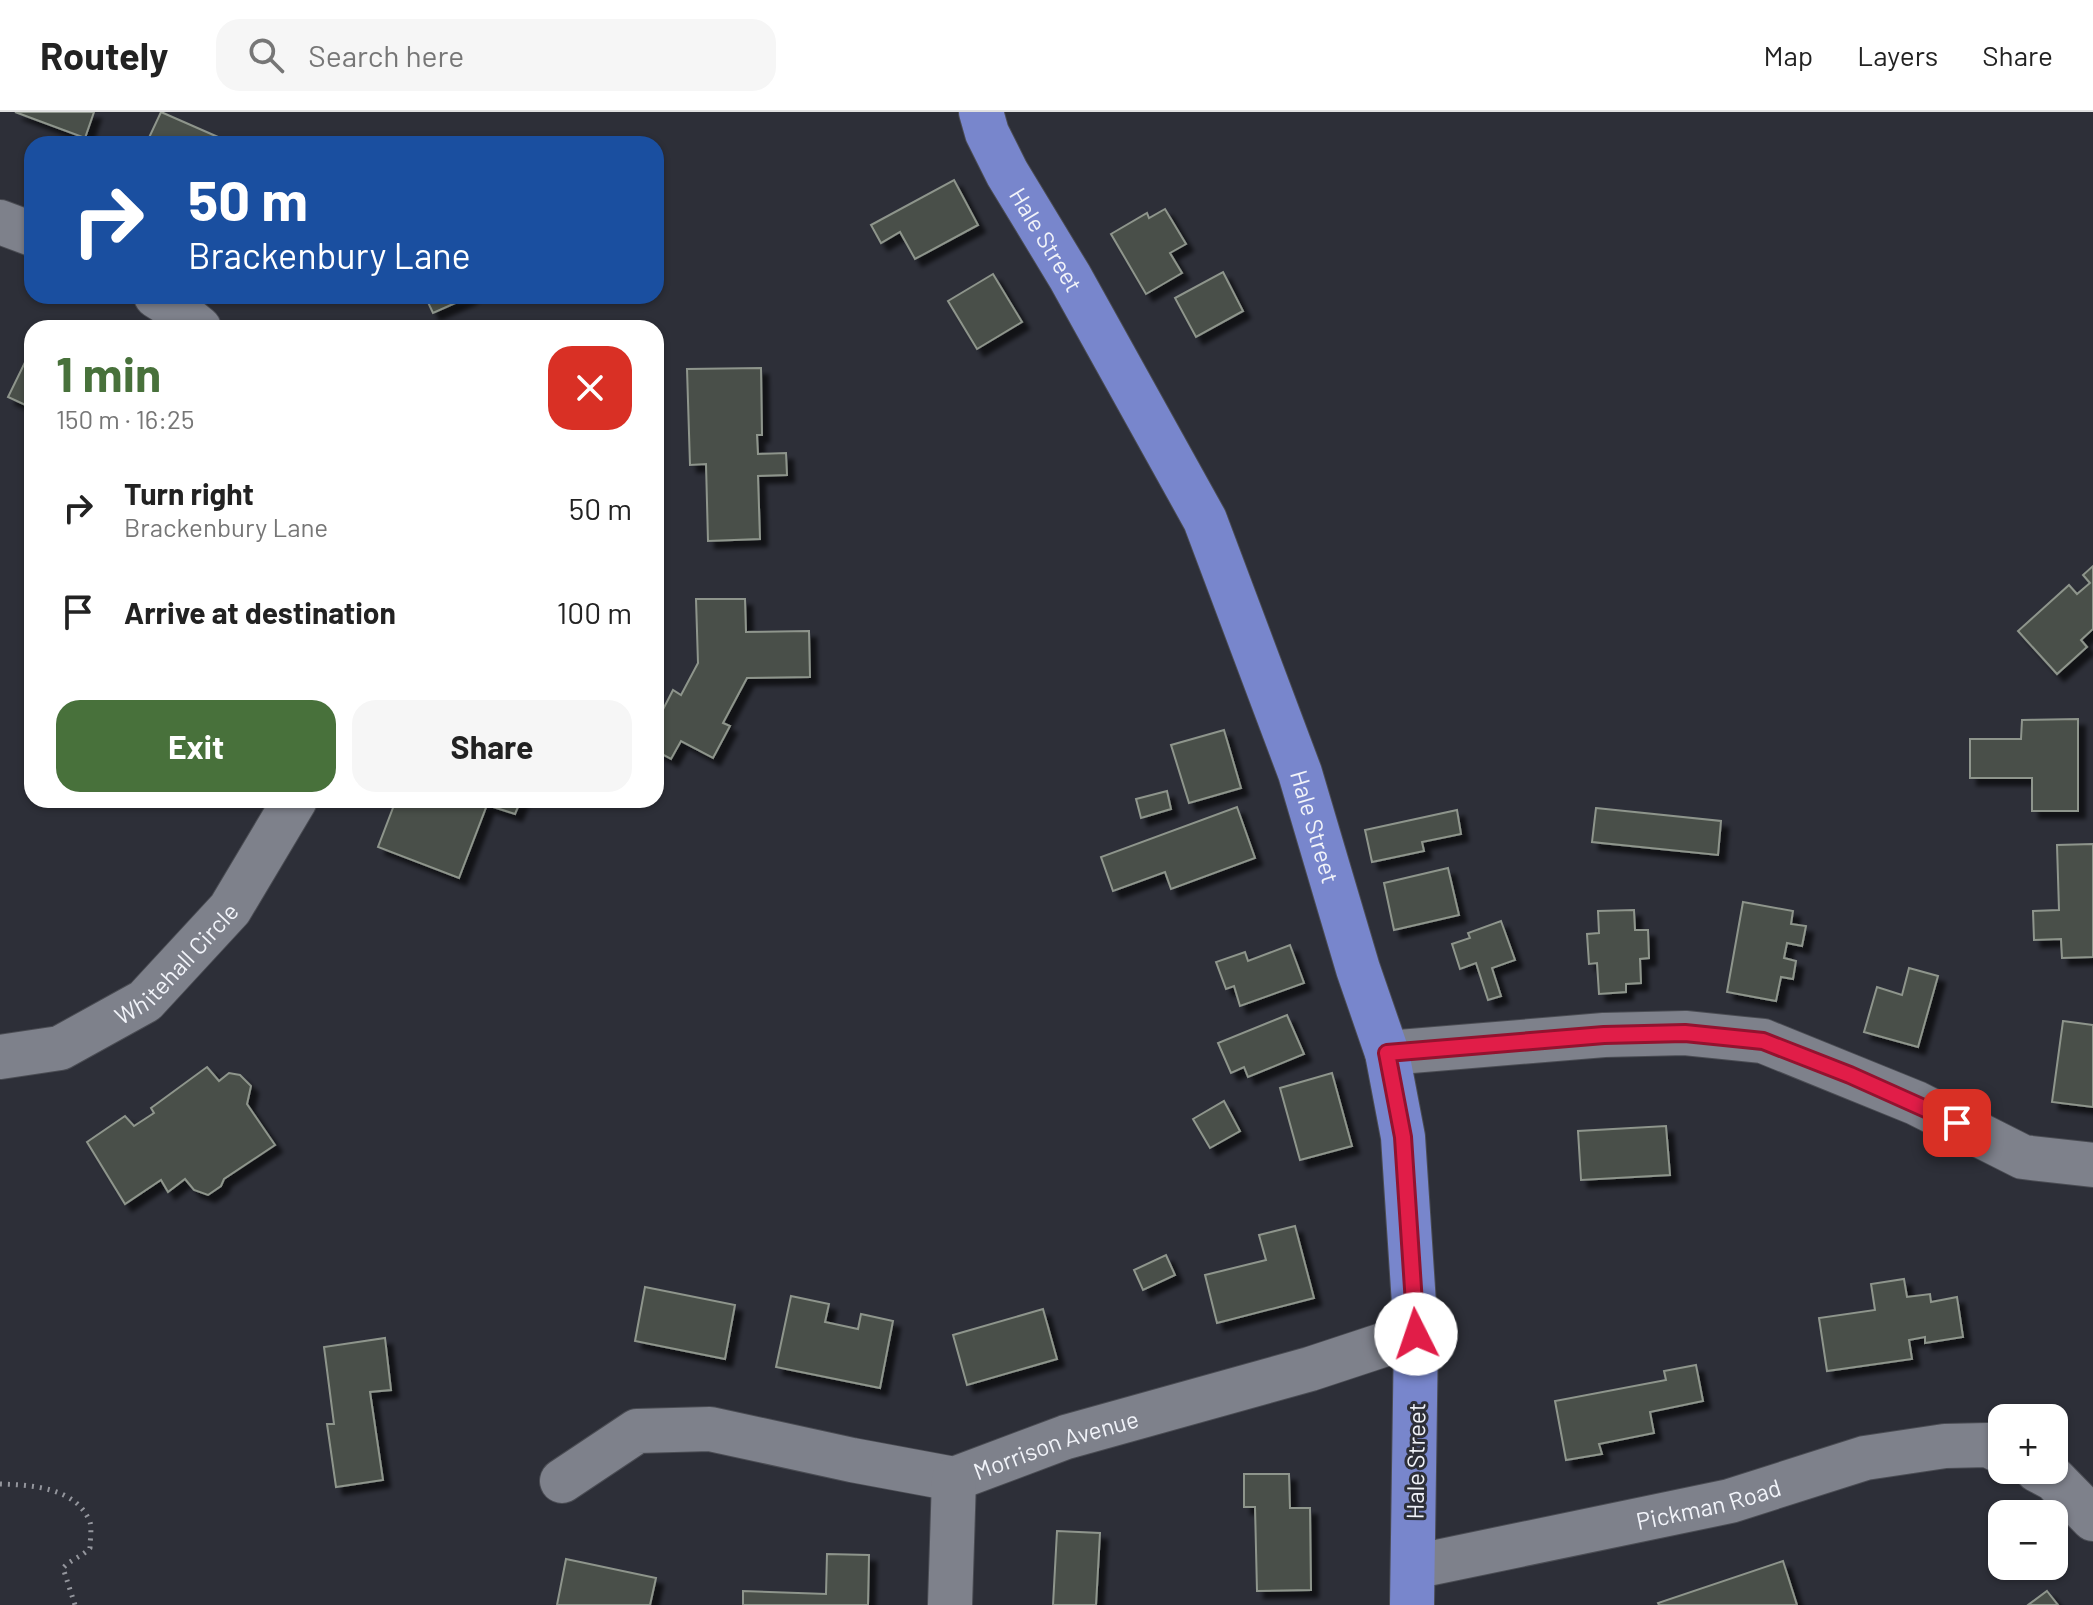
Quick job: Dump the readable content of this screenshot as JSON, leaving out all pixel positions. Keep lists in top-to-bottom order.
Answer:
{
  "streets": {
    "main road": ["Hale Street"],
    "street": ["Whitehall Circle", "Morrison Avenue", "Pickman Road"]
  },
  "crossings": [
    ["Hale Street", "Morrison Avenue"],
    ["Hale Street", "Pickman Road"]
  ],
  "page": {
    "header": "Routely",
    "search": "Search here",
    "nav": ["Map", "Layers", "Share"],
    "turn": ["50 m", "Brackenbury Lane"],
    "heading": ["1 min", "150 m · 16:25"],
    "list": [
      {
        "name": "Turn right",
        "note": "Brackenbury Lane",
        "value": "50 m"
      },
      {
        "name": "Arrive at destination",
        "value": "100 m"
      }
    ],
    "buttons": ["Exit", "Share"],
    "map_buttons": ["+", "−"]
  }
}
